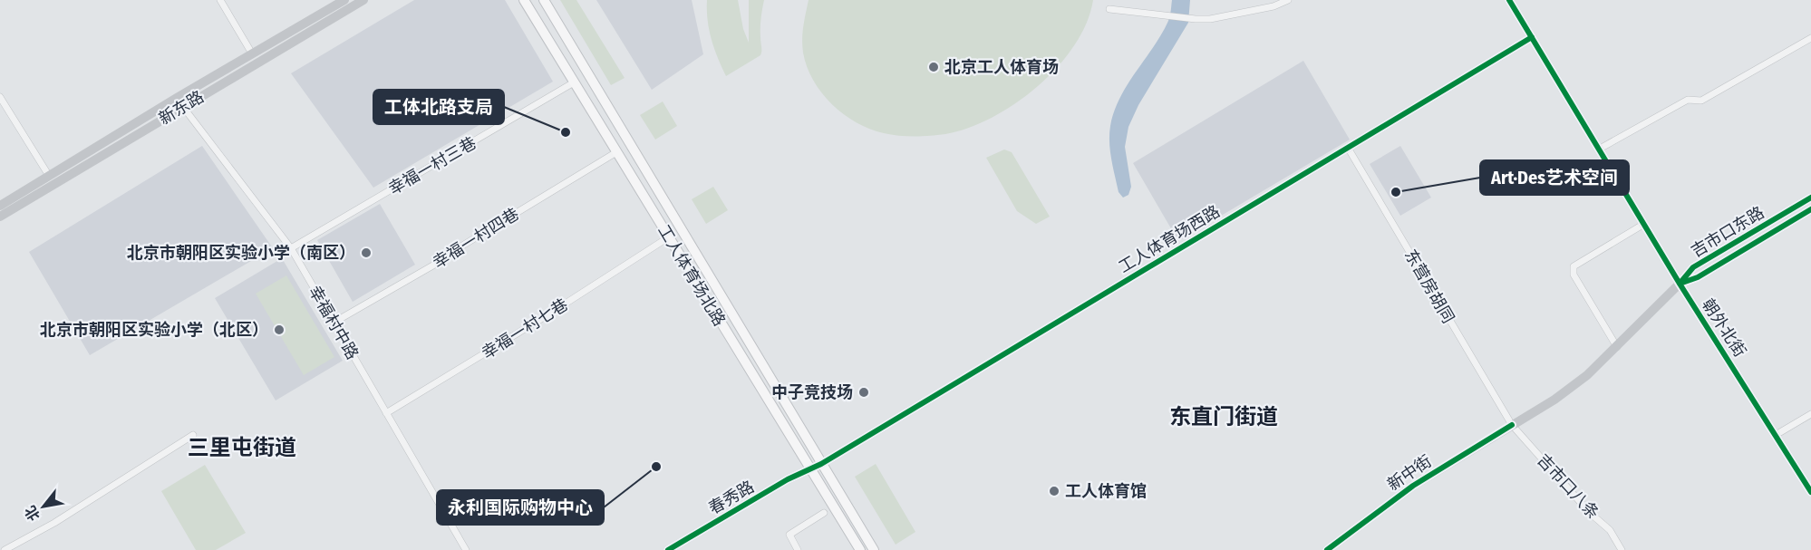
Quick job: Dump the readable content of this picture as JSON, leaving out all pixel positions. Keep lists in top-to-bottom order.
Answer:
{
  "streets": {
    "main road": ["工人体育场北路"],
    "street": [
      "新东路",
      "幸福一村三巷",
      "吉市口东路",
      "幸福一村四巷",
      "工人体育场西路",
      "东营房胡同",
      "幸福村中路",
      "朝外北街",
      "幸福一村七巷",
      "新中街",
      "吉市口八条",
      "春秀路"
    ]
  },
  "crossings": [
    ["新东路", "幸福村中路"],
    ["幸福一村三巷", "工人体育场北路"],
    ["幸福一村三巷", "幸福村中路"],
    ["吉市口东路", "东营房胡同"],
    ["吉市口东路", "朝外北街"],
    ["吉市口东路", "新中街"],
    ["吉市口东路", "吉市口八条"],
    ["幸福一村四巷", "工人体育场北路"],
    ["幸福一村四巷", "幸福村中路"],
    ["工人体育场西路", "工人体育场北路"],
    ["工人体育场西路", "东营房胡同"],
    ["工人体育场西路", "朝外北街"],
    ["工人体育场西路", "春秀路"],
    ["工人体育场北路", "春秀路"],
    ["东营房胡同", "新中街"],
    ["东营房胡同", "吉市口八条"],
    ["幸福村中路", "幸福一村七巷"],
    ["新中街", "吉市口八条"]
  ],
  "districts": ["东直门街道", "三里屯街道"],
  "places": [
    "北京工人体育场",
    "工体北路支局",
    "Art·Des艺术空间",
    "北京市朝阳区实验小学（南区）",
    "北京市朝阳区实验小学（北区）",
    "中子竞技场",
    "永利国际购物中心",
    "工人体育馆"
  ],
  "north": "bottom left"
}
